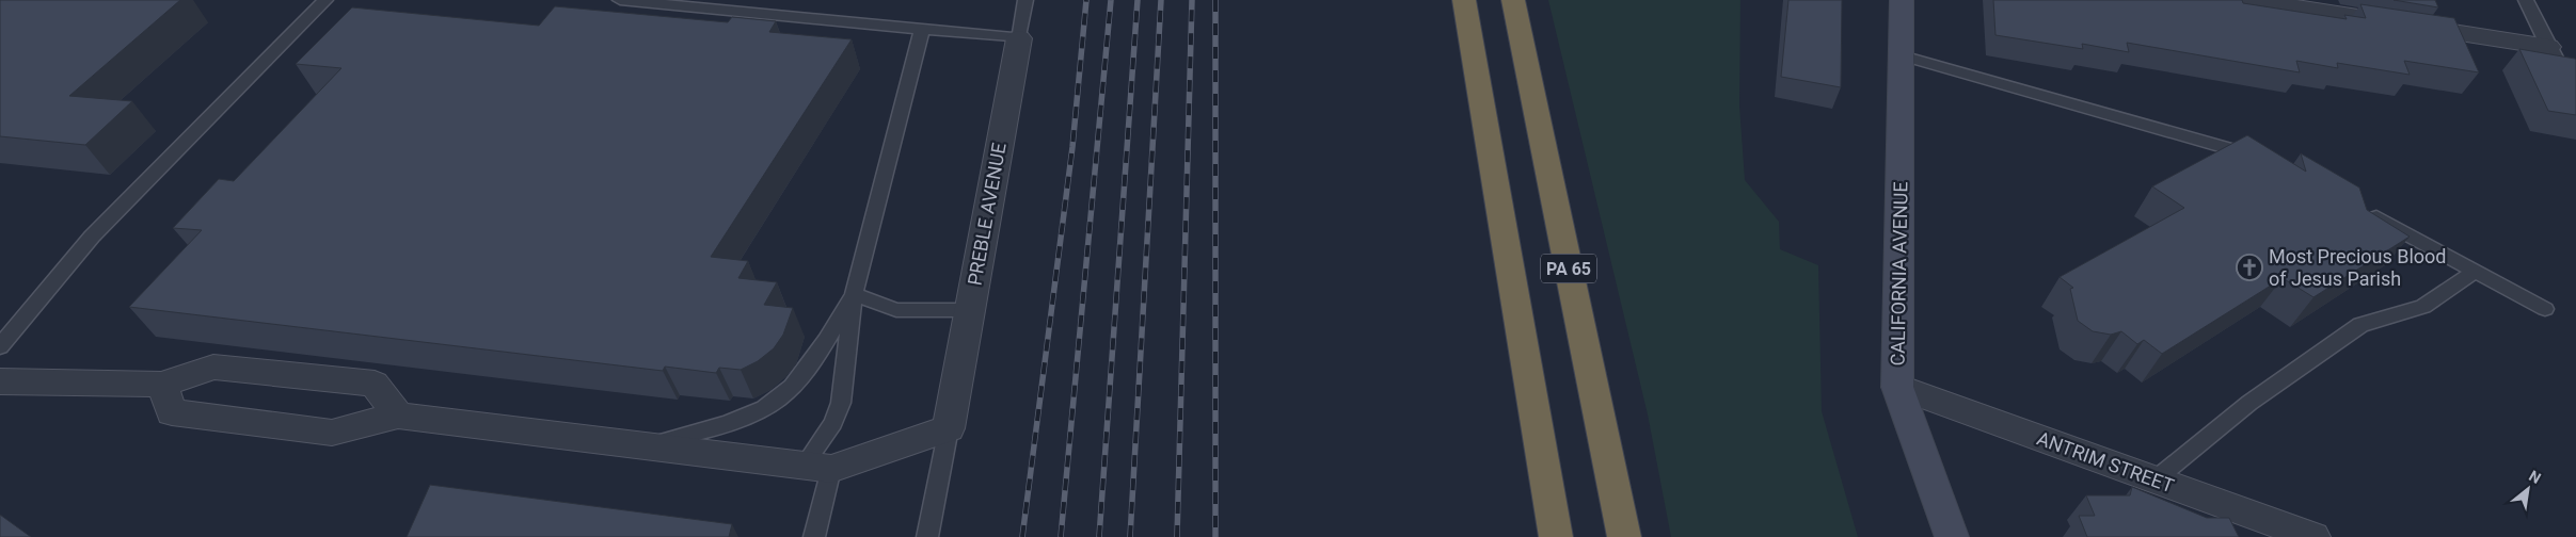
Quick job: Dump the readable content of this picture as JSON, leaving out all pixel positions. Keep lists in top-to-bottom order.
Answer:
{
  "streets": {
    "highway": ["PA 65"],
    "street": ["PREBLE AVENUE", "CALIFORNIA AVENUE", "ANTRIM STREET"]
  },
  "crossings": [
    ["CALIFORNIA AVENUE", "ANTRIM STREET"]
  ],
  "places": {
    "church": ["Most Precious Blood of Jesus Parish"]
  },
  "north": "top right"
}
